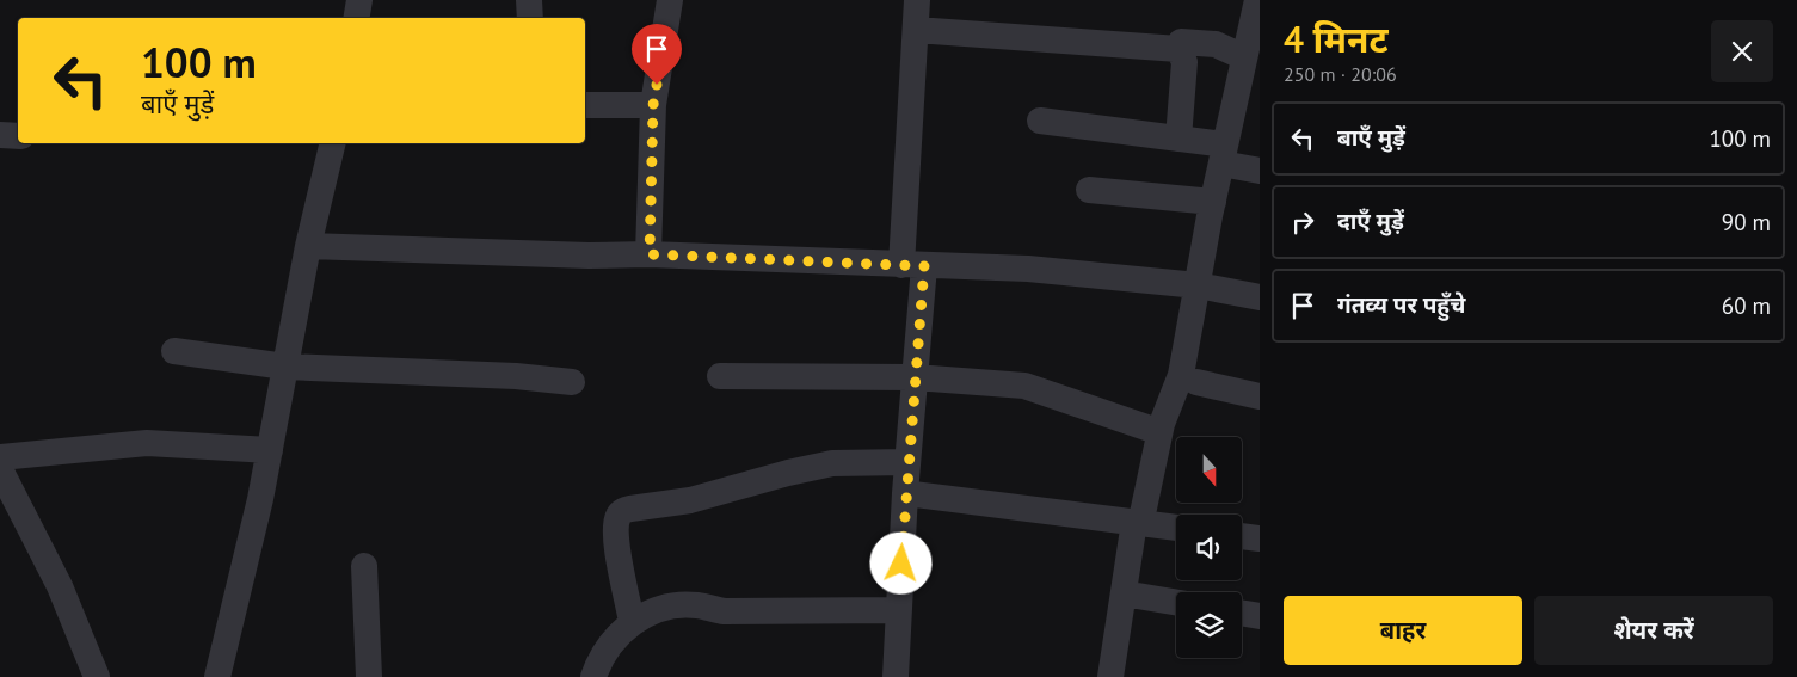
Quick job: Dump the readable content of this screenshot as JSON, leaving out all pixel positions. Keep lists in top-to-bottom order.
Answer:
{
  "north": "bottom",
  "page": {
    "heading": ["4 मिनट", "250 m · 20:06"],
    "turn": ["100 m", "बाएँ मुड़ें"],
    "list": [
      {
        "name": "बाएँ मुड़ें",
        "value": "100 m"
      },
      {
        "name": "दाएँ मुड़ें",
        "value": "90 m"
      },
      {
        "name": "गंतव्य पर पहुँचे",
        "value": "60 m"
      }
    ],
    "buttons": ["बाहर", "शेयर करें"]
  }
}
